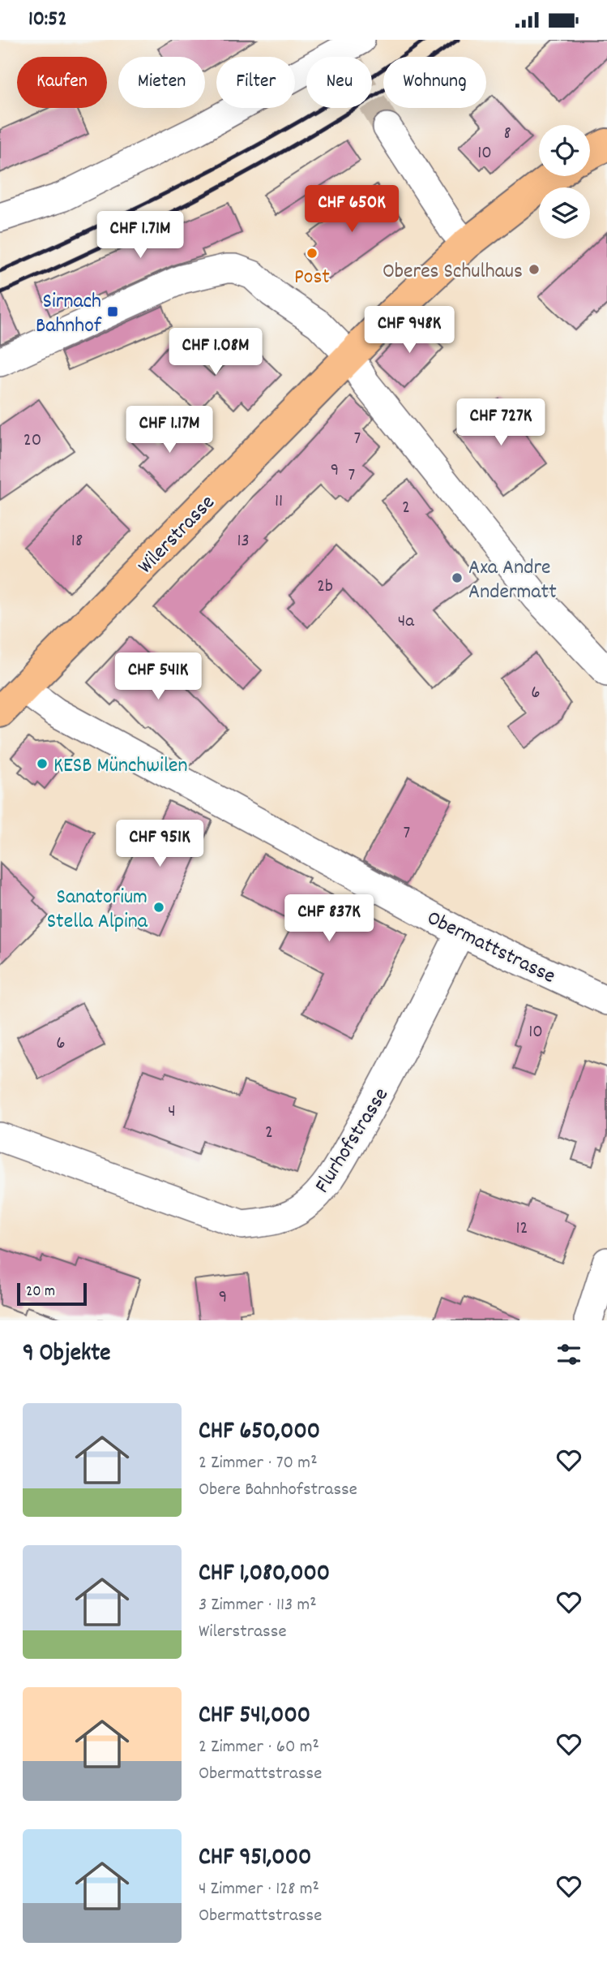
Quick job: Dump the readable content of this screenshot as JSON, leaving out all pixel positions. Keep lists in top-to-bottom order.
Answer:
{
  "streets": {
    "main road": ["Wilerstrasse"],
    "street": ["Obermattstrasse", "Flurhofstrasse"]
  },
  "crossings": [
    ["Wilerstrasse", "Obermattstrasse"],
    ["Obermattstrasse", "Flurhofstrasse"]
  ],
  "places": {
    "other": [
      "Post",
      "Oberes Schulhaus",
      "Axa Andre Andermatt",
      "KESB Münchwilen",
      "Sanatorium Stella Alpina"
    ],
    "transit": ["Sirnach Bahnhof"]
  },
  "house_numbers": [
    "8",
    "10",
    "7",
    "20",
    "9",
    "7",
    "11",
    "2",
    "18",
    "13",
    "2b",
    "4a",
    "6",
    "7",
    "10",
    "6",
    "4",
    "2",
    "12",
    "9"
  ],
  "scale_bar": "20 m",
  "page": {
    "status": "10:52",
    "chip": [
      "Kaufen",
      "Mieten",
      "Filter",
      "Neu",
      "Wohnung"
    ],
    "price": [
      "CHF 650K",
      "CHF 1.71M",
      "CHF 948K",
      "CHF 1.08M",
      "CHF 727K",
      "CHF 1.17M",
      "CHF 541K",
      "CHF 951K",
      "CHF 837K"
    ],
    "scale": "20 m",
    "heading": "9 Objekte",
    "list": [
      {
        "name": "CHF 650,000",
        "note": "2 Zimmer · 70 m² · Obere Bahnhofstrasse"
      },
      {
        "name": "CHF 1,080,000",
        "note": "3 Zimmer · 113 m² · Wilerstrasse"
      },
      {
        "name": "CHF 541,000",
        "note": "2 Zimmer · 60 m² · Obermattstrasse"
      },
      {
        "name": "CHF 951,000",
        "note": "4 Zimmer · 128 m² · Obermattstrasse"
      }
    ]
  }
}
